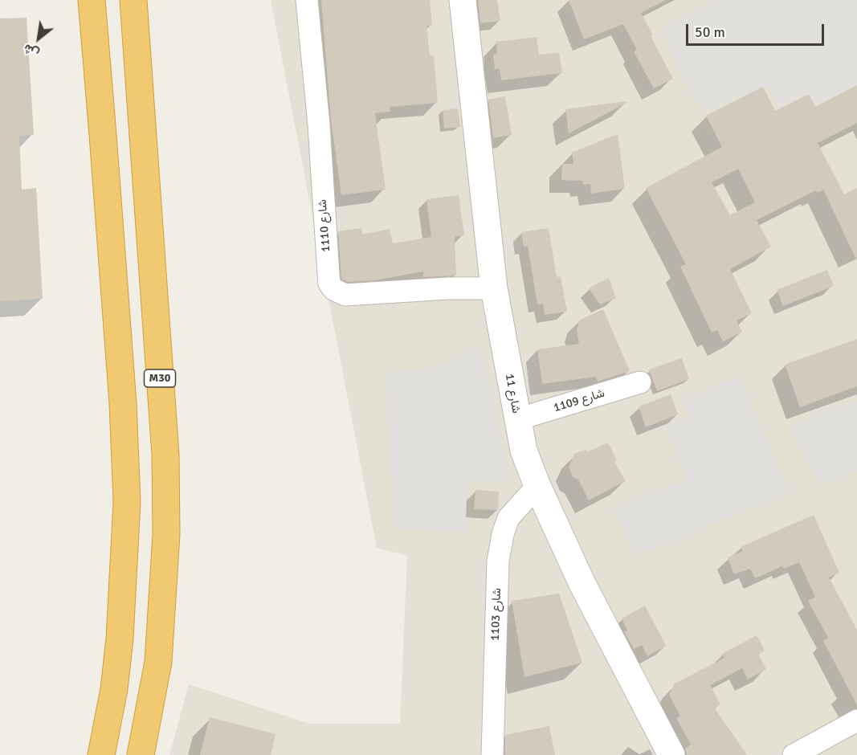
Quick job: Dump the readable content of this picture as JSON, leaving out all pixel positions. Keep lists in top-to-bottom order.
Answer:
{
  "streets": {
    "highway": ["M30"],
    "street": [
      "شارع 1110",
      "شارع 11",
      "شارع 1109",
      "شارع 1103"
    ]
  },
  "crossings": [
    ["شارع 1110", "شارع 11"],
    ["شارع 11", "شارع 1109"],
    ["شارع 11", "شارع 1103"]
  ],
  "scale_bar": "50 m",
  "north": "bottom left"
}
